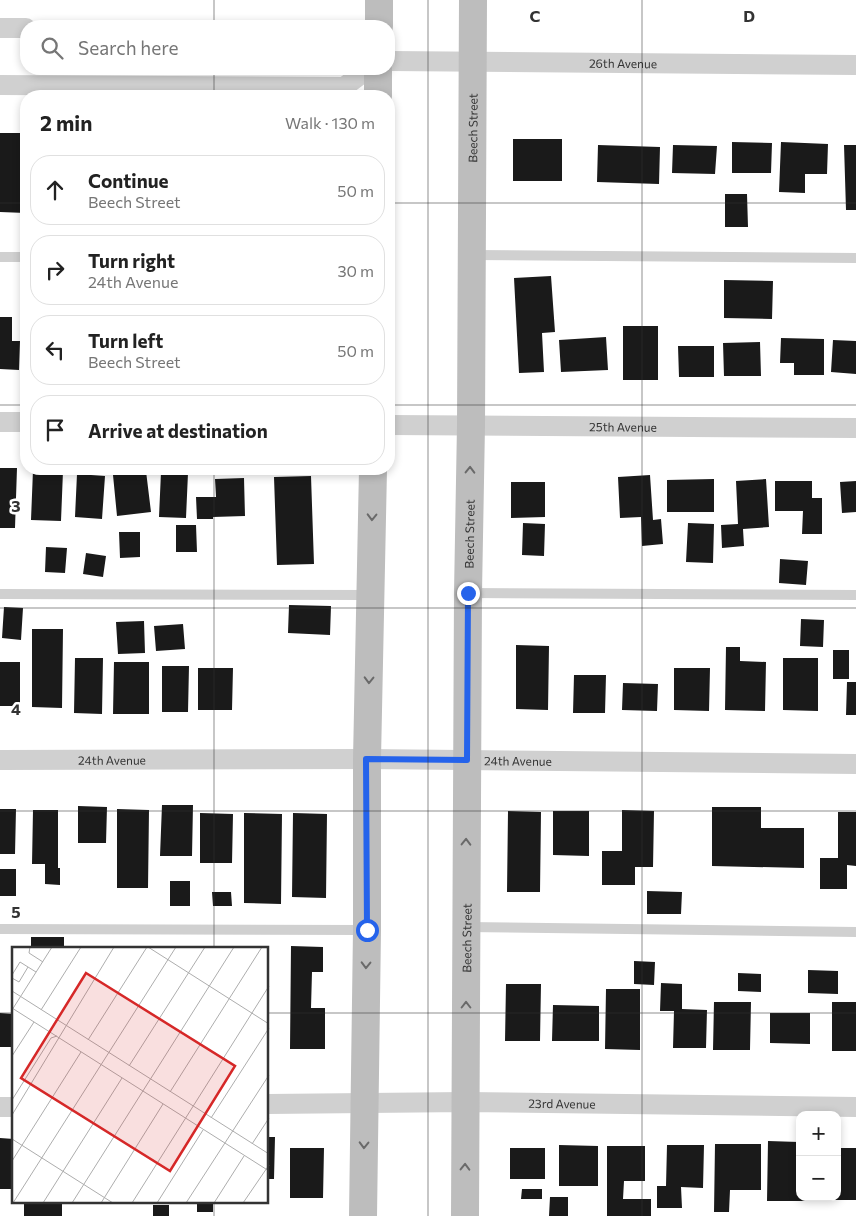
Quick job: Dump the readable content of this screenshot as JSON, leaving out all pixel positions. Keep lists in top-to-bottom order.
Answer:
{
  "streets": {
    "street": [
      "26th Avenue",
      "Beech Street",
      "25th Avenue",
      "24th Avenue",
      "23rd Avenue"
    ]
  },
  "crossings": [
    ["26th Avenue", "Beech Street"],
    ["Beech Street", "25th Avenue"],
    ["Beech Street", "24th Avenue"],
    ["Beech Street", "23rd Avenue"]
  ],
  "page": {
    "search": "Search here",
    "heading": ["2 min", "Walk · 130 m"],
    "list": [
      ["Continue", "Beech Street", "50 m"],
      ["Turn right", "24th Avenue", "30 m"],
      ["Turn left", "Beech Street", "50 m"],
      "Arrive at destination"
    ],
    "map_buttons": ["+", "−"]
  },
  "grid": {
    "columns": ["C", "D"],
    "rows": ["3", "4", "5"]
  }
}
